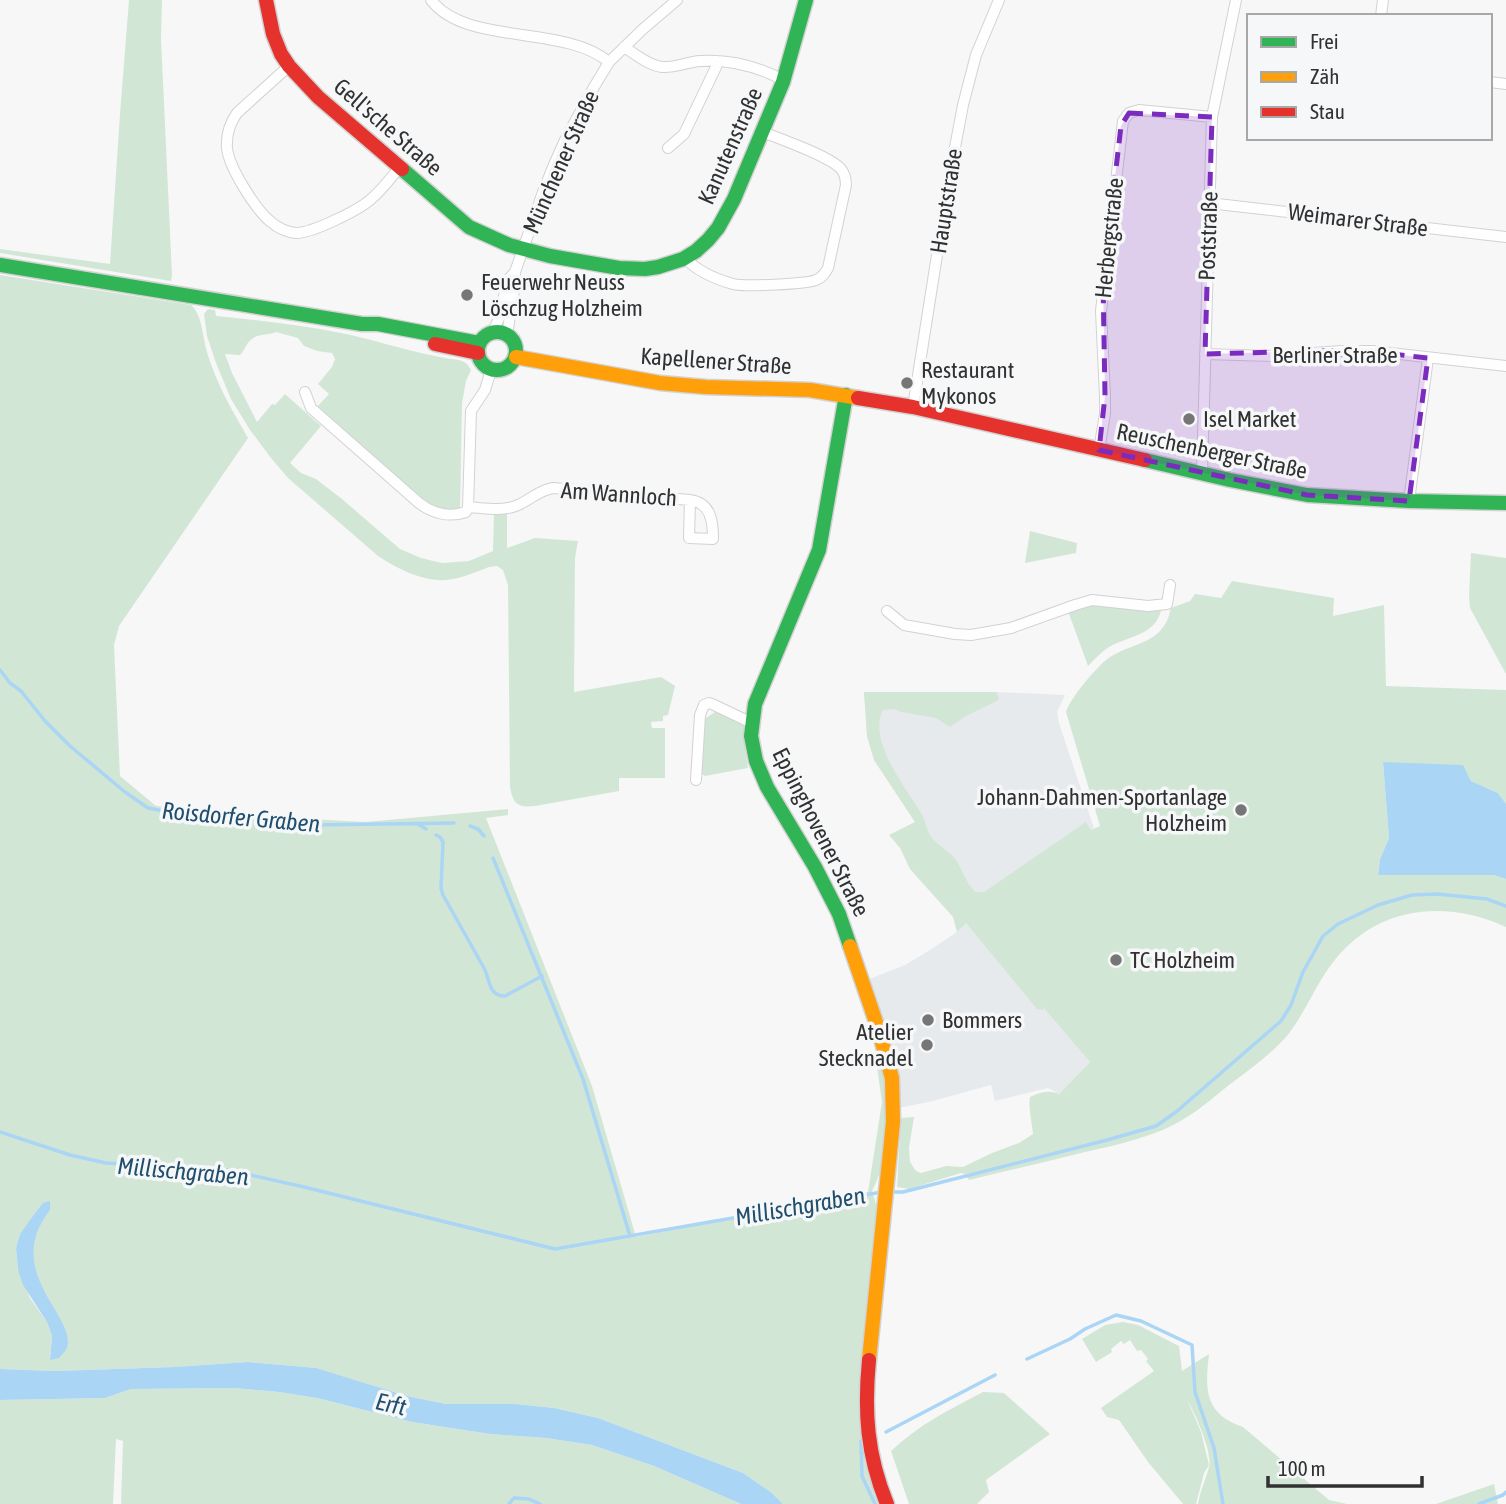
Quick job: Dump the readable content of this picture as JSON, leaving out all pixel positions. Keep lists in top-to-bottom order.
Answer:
{
  "streets": {
    "main road": [
      "Gell'sche Straße",
      "Kanutenstraße",
      "Kapellener Straße",
      "Reuschenberger Straße",
      "Eppinghovener Straße"
    ],
    "street": [
      "Münchener Straße",
      "Hauptstraße",
      "Weimarer Straße",
      "Poststraße",
      "Herbergstraße",
      "Berliner Straße",
      "Am Wannloch"
    ]
  },
  "crossings": [
    ["Gell'sche Straße", "Kanutenstraße"],
    ["Gell'sche Straße", "Münchener Straße"],
    ["Kanutenstraße", "Münchener Straße"],
    ["Münchener Straße", "Kapellener Straße"],
    ["Hauptstraße", "Kapellener Straße"],
    ["Hauptstraße", "Reuschenberger Straße"],
    ["Weimarer Straße", "Poststraße"],
    ["Poststraße", "Herbergstraße"],
    ["Poststraße", "Berliner Straße"],
    ["Poststraße", "Reuschenberger Straße"],
    ["Herbergstraße", "Reuschenberger Straße"],
    ["Kapellener Straße", "Reuschenberger Straße"],
    ["Kapellener Straße", "Eppinghovener Straße"]
  ],
  "water": ["Roisdorfer Graben", "Millischgraben", "Erft"],
  "places": [
    "Feuerwehr Neuss Löschzug Holzheim",
    "Restaurant Mykonos",
    "Isel Market",
    "Johann-Dahmen-Sportanlage Holzheim",
    "TC Holzheim",
    "Bommers",
    "Atelier Stecknadel"
  ],
  "legend": ["Frei", "Zäh", "Stau"],
  "scale_bar": "100 m"
}
